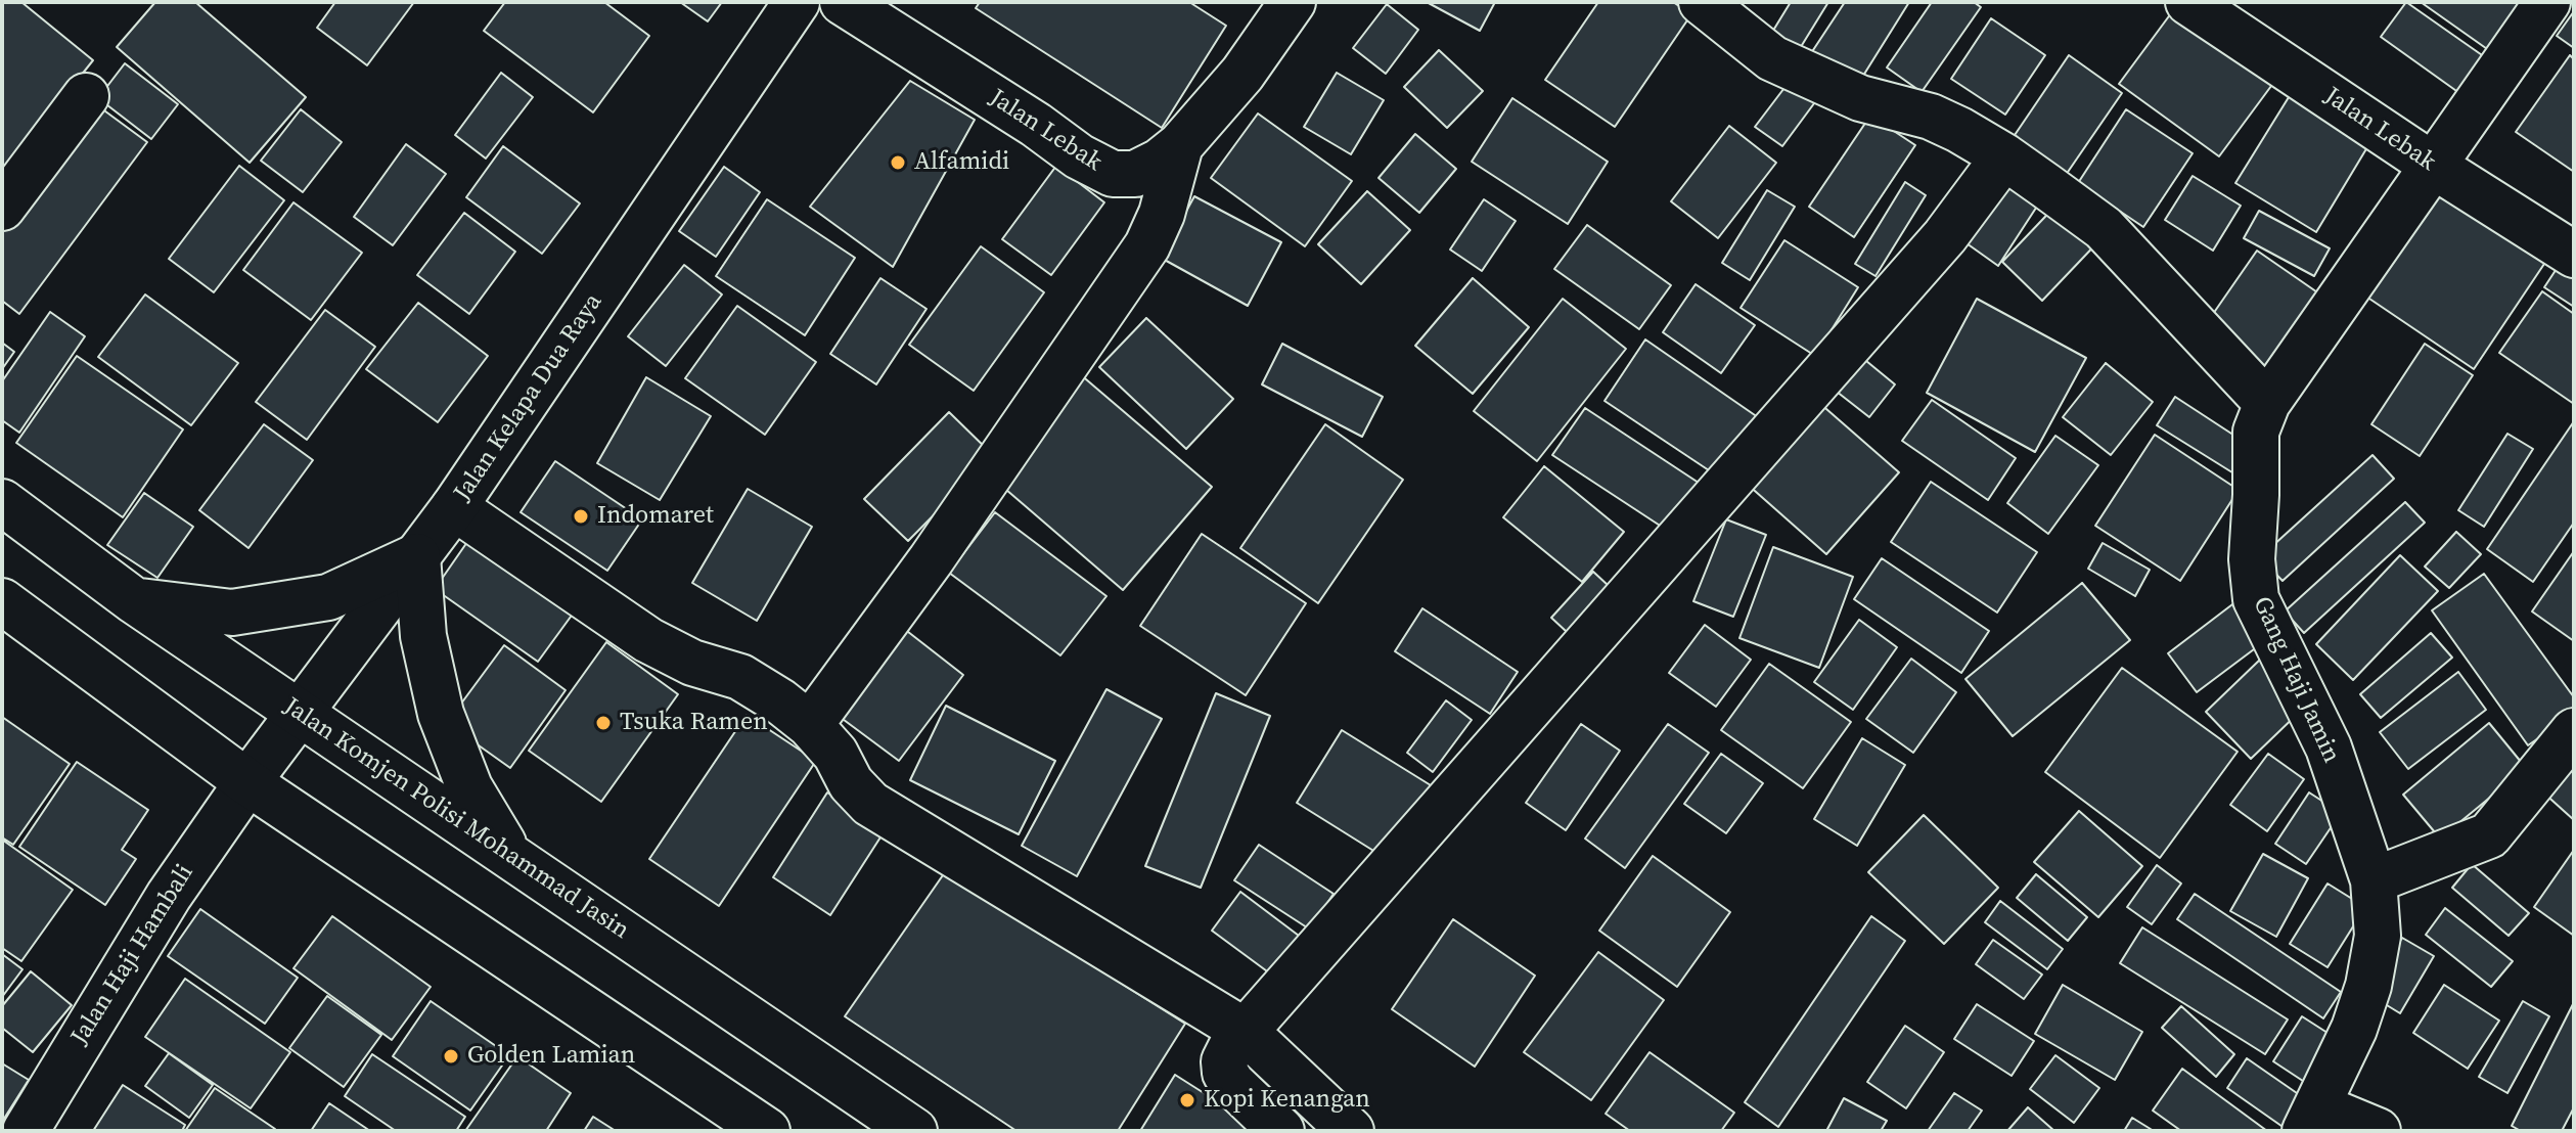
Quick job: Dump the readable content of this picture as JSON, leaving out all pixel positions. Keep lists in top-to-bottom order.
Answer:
{
  "streets": {
    "street": [
      "Jalan Lebak",
      "Jalan Kelapa Dua Raya",
      "Gang Haji Jamin",
      "Jalan Komjen Polisi Mohammad Jasin",
      "Jalan Haji Hambali"
    ]
  },
  "crossings": [
    ["Jalan Lebak", "Gang Haji Jamin"],
    ["Jalan Kelapa Dua Raya", "Jalan Komjen Polisi Mohammad Jasin"],
    ["Jalan Kelapa Dua Raya", "Jalan Haji Hambali"]
  ],
  "places": [
    "Alfamidi",
    "Indomaret",
    "Tsuka Ramen",
    "Golden Lamian",
    "Kopi Kenangan"
  ]
}
